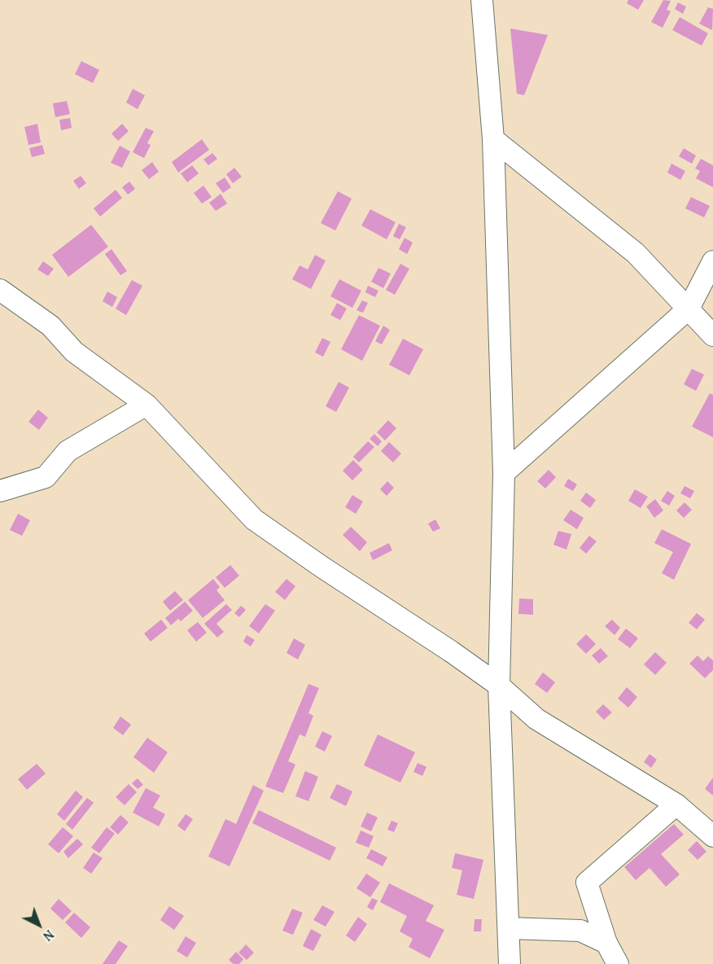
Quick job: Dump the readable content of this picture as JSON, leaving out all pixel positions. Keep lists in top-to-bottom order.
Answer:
{
  "north": "bottom right"
}
